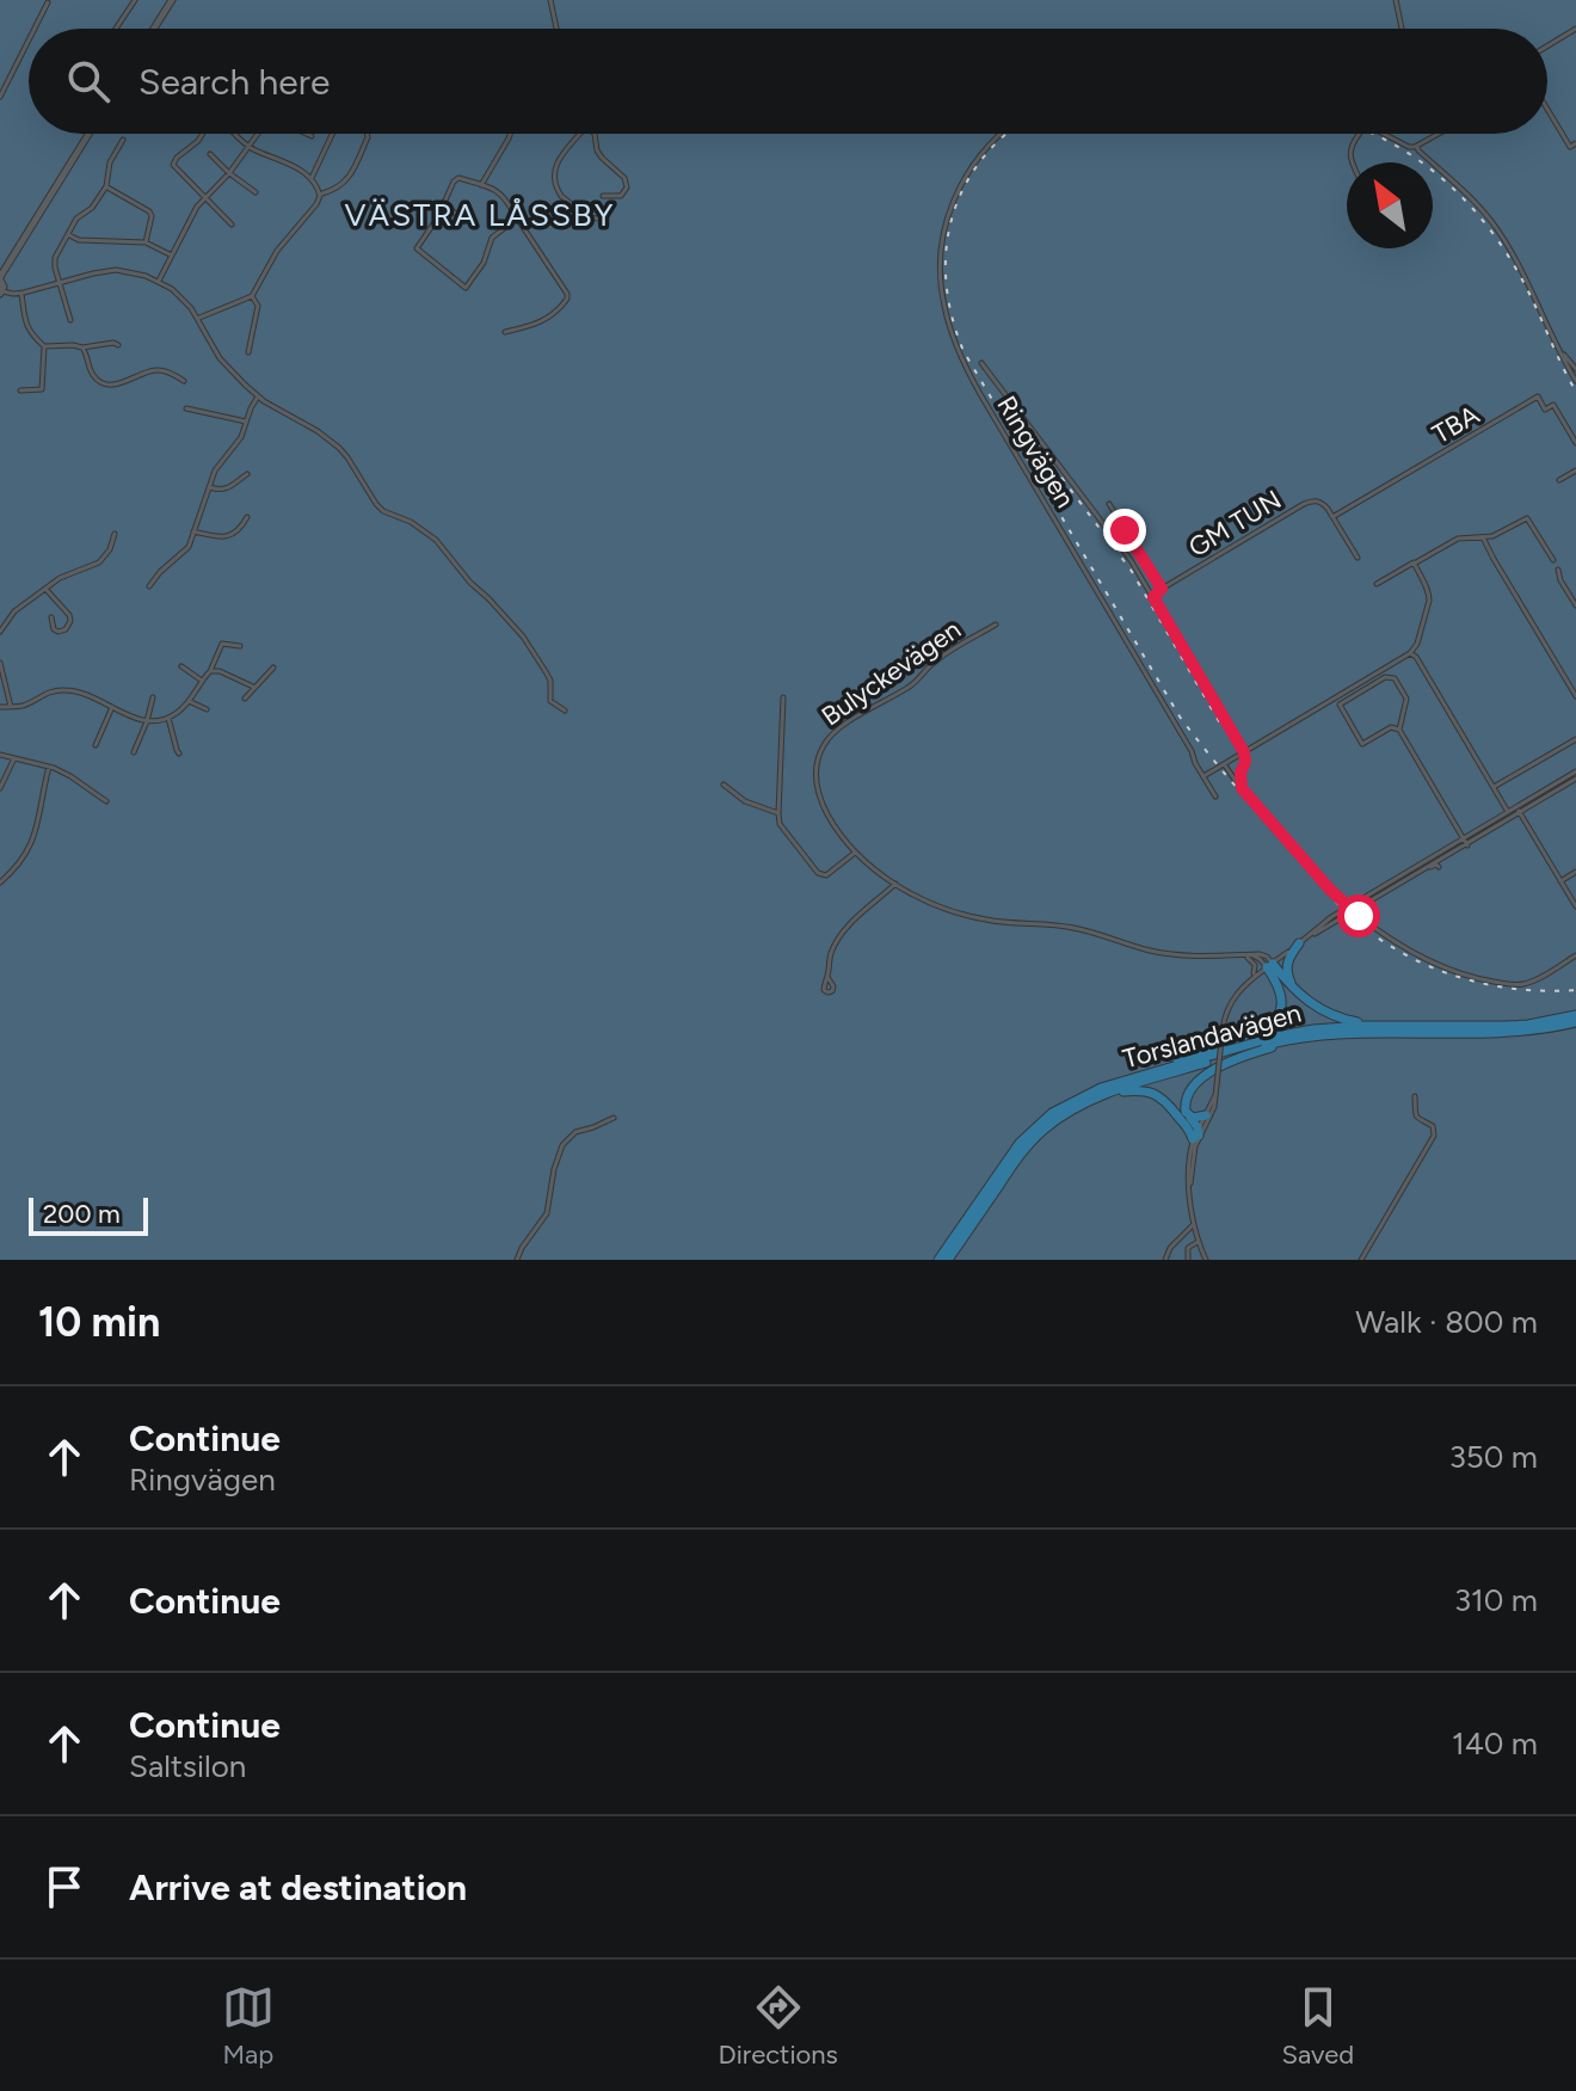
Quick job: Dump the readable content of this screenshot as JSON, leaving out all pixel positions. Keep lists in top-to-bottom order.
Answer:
{
  "streets": {
    "main road": ["Torslandavägen"],
    "street": [
      "TBA",
      "Ringvägen",
      "GM TUN",
      "Bulyckevägen"
    ]
  },
  "crossings": [
    ["TBA", "GM TUN"]
  ],
  "districts": ["VÄSTRA LÅSSBY"],
  "scale_bar": "200 m",
  "north": "top left",
  "page": {
    "search": "Search here",
    "scale": "200 m",
    "heading": ["10 min", "Walk · 800 m"],
    "list": [
      ["Continue", "Ringvägen", "350 m"],
      ["Continue", "310 m"],
      ["Continue", "Saltsilon", "140 m"],
      "Arrive at destination"
    ],
    "nav": ["Map", "Directions", "Saved"]
  }
}
